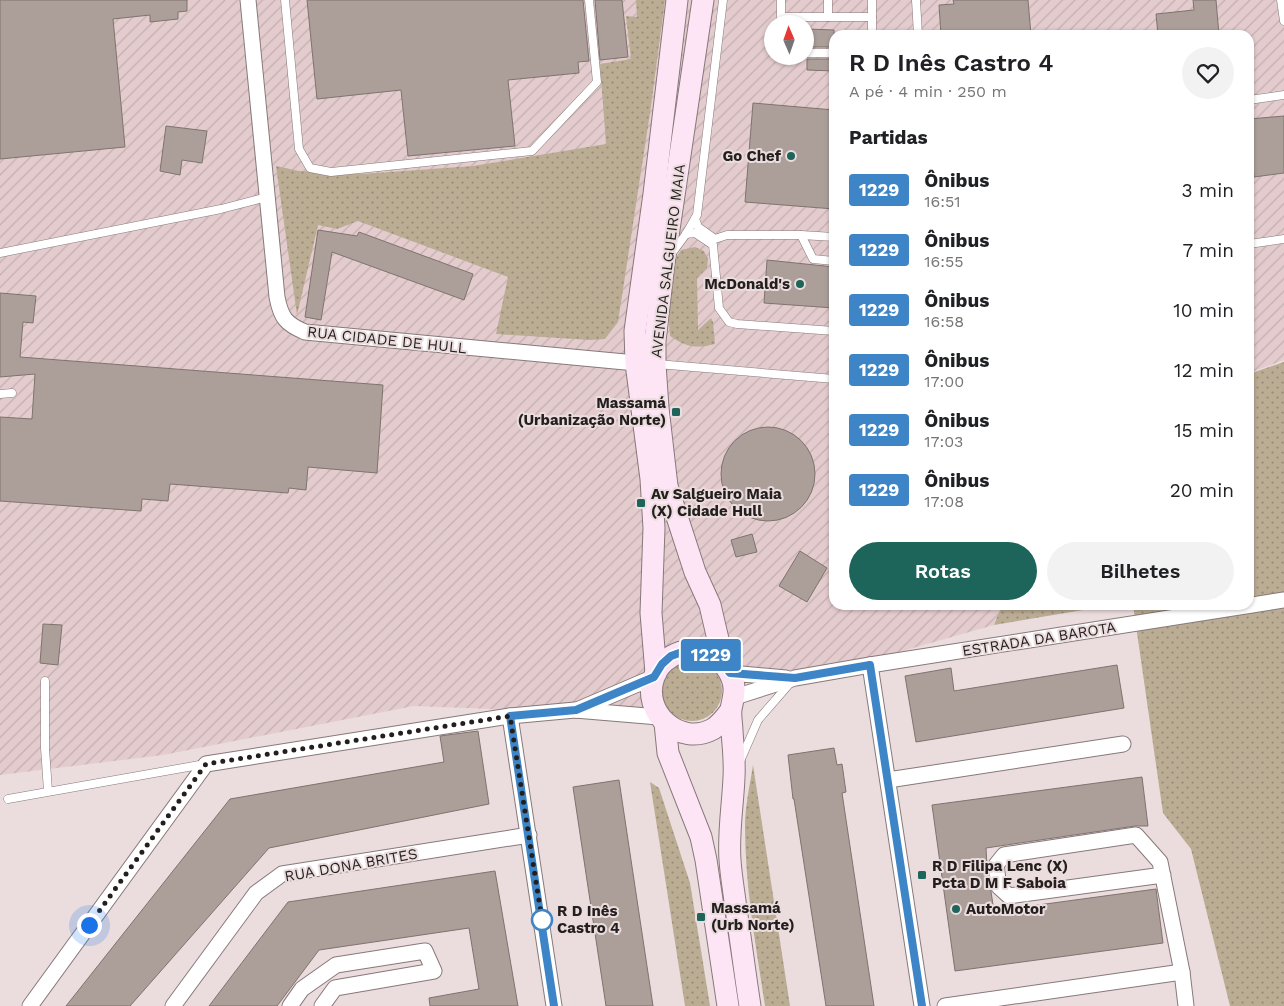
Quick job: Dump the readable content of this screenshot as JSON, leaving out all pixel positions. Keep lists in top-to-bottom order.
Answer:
{
  "streets": {
    "street": [
      "AVENIDA SALGUEIRO MAIA",
      "RUA CIDADE DE HULL",
      "ESTRADA DA BAROTA",
      "RUA DONA BRITES"
    ]
  },
  "crossings": [
    ["AVENIDA SALGUEIRO MAIA", "RUA CIDADE DE HULL"],
    ["AVENIDA SALGUEIRO MAIA", "ESTRADA DA BAROTA"]
  ],
  "places": {
    "other": [
      "Go Chef",
      "McDonald's",
      "AutoMotor",
      "R D Inês Castro 4"
    ],
    "transit": [
      "Massamá (Urbanização Norte)",
      "Av Salgueiro Maia (X) Cidade Hull",
      "R D Filipa Lenc (X) Pcta D M F Saboia",
      "Massamá (Urb Norte)"
    ]
  },
  "lines": ["bus line 1229"],
  "north": "top",
  "page": {
    "on_map": "1229",
    "heading": [
      ["R D Inês Castro 4", "A pé · 4 min · 250 m"],
      "Partidas"
    ],
    "list": [
      {
        "mark": "1229",
        "name": "Ônibus",
        "note": "16:51",
        "value": "3 min"
      },
      {
        "mark": "1229",
        "name": "Ônibus",
        "note": "16:55",
        "value": "7 min"
      },
      {
        "mark": "1229",
        "name": "Ônibus",
        "note": "16:58",
        "value": "10 min"
      },
      {
        "mark": "1229",
        "name": "Ônibus",
        "note": "17:00",
        "value": "12 min"
      },
      {
        "mark": "1229",
        "name": "Ônibus",
        "note": "17:03",
        "value": "15 min"
      },
      {
        "mark": "1229",
        "name": "Ônibus",
        "note": "17:08",
        "value": "20 min"
      }
    ],
    "buttons": ["Rotas", "Bilhetes"]
  }
}
